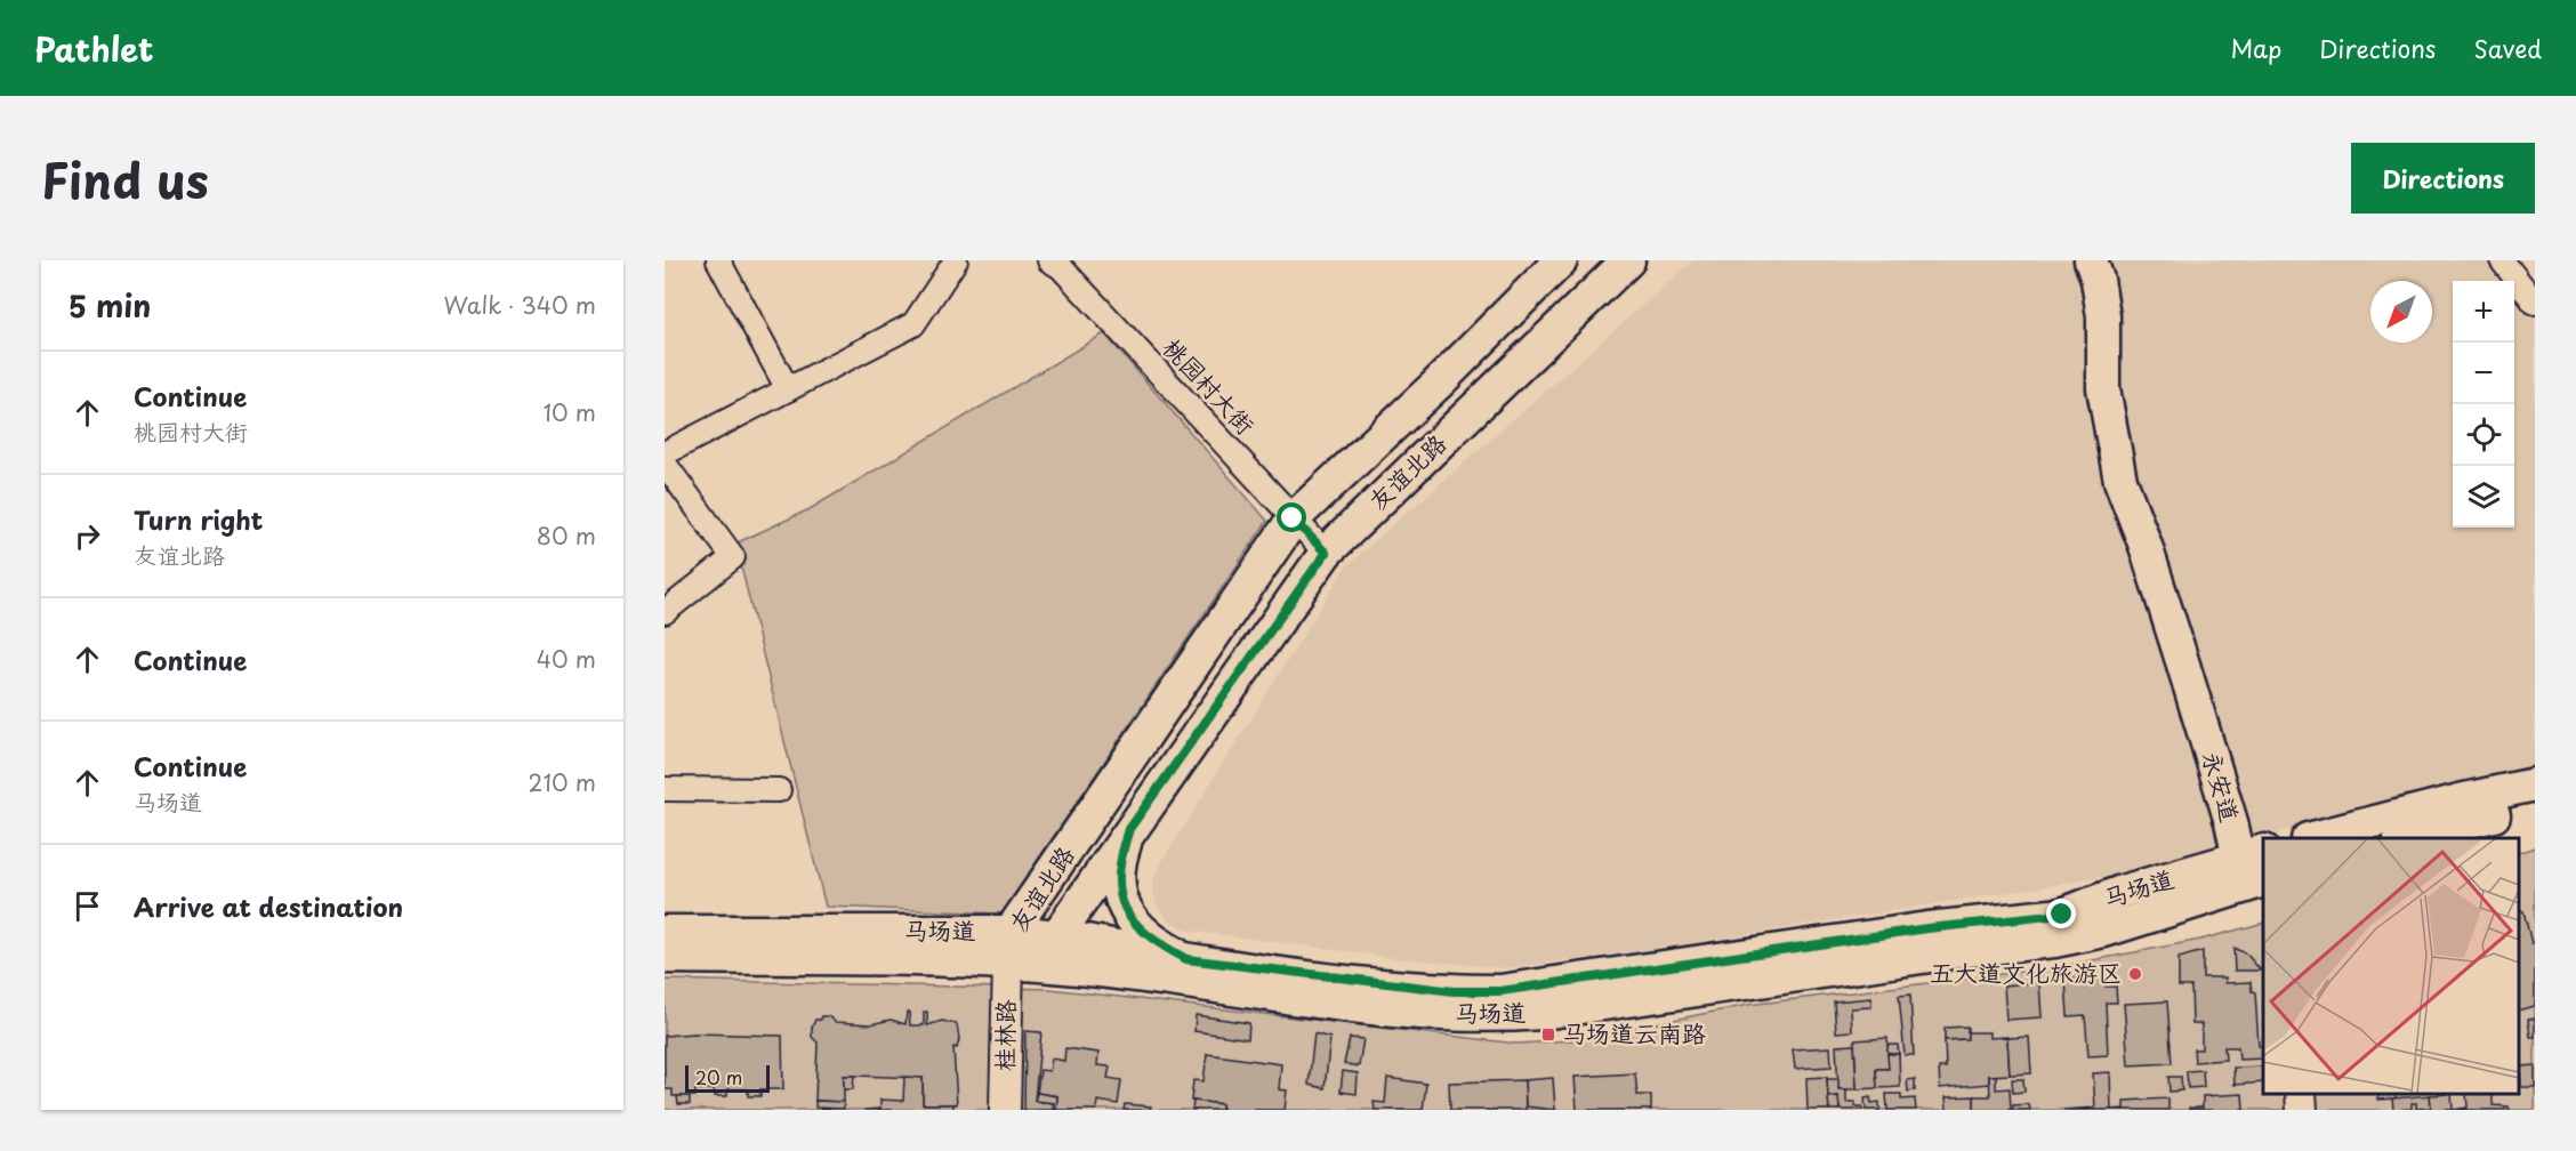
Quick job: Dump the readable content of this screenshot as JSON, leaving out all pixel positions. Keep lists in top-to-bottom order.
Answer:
{
  "streets": {
    "main road": ["友谊北路", "永安道", "马场道"],
    "street": ["桃园村大街", "桂林路"]
  },
  "crossings": [
    ["桃园村大街", "友谊北路"],
    ["友谊北路", "马场道"],
    ["友谊北路", "桂林路"],
    ["永安道", "马场道"],
    ["马场道", "桂林路"]
  ],
  "places": {
    "other": ["五大道文化旅游区"],
    "transit": ["马场道云南路"]
  },
  "scale_bar": "20 m",
  "north": "bottom left",
  "page": {
    "header": "Pathlet",
    "nav": ["Map", "Directions", "Saved"],
    "title": "Find us",
    "buttons": "Directions",
    "heading": ["5 min", "Walk · 340 m"],
    "map_buttons": ["+", "−"],
    "list": [
      ["Continue", "桃园村大街", "10 m"],
      ["Turn right", "友谊北路", "80 m"],
      ["Continue", "40 m"],
      ["Continue", "马场道", "210 m"],
      "Arrive at destination"
    ],
    "scale": "20 m"
  }
}
